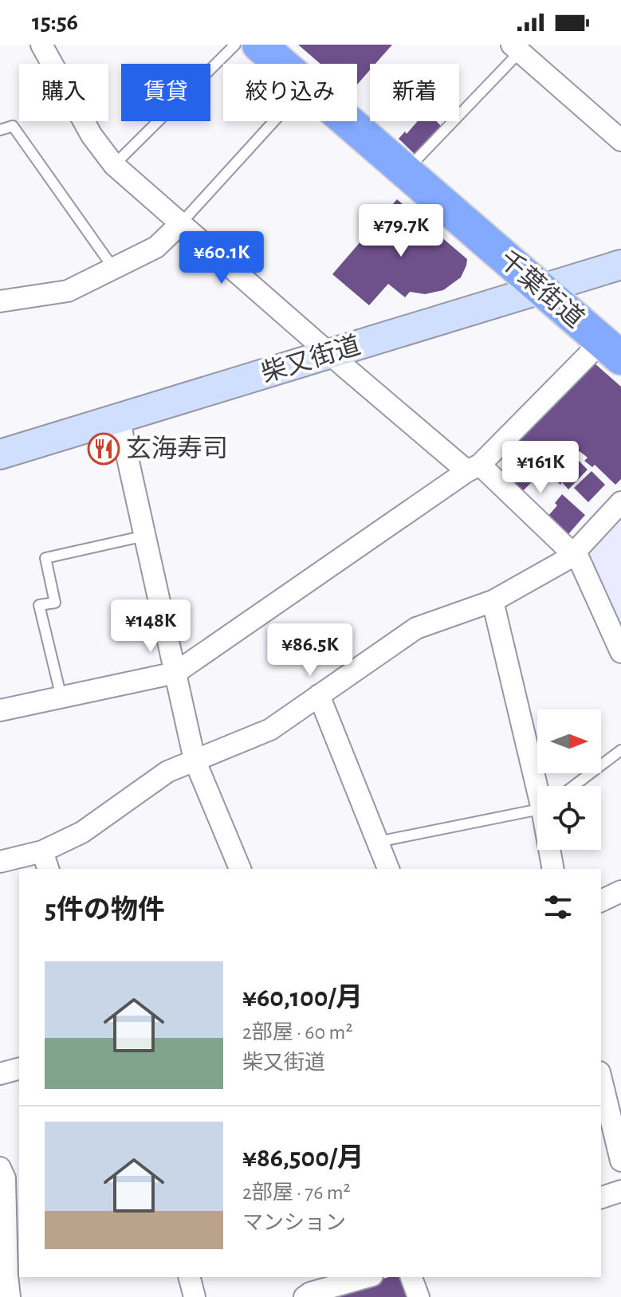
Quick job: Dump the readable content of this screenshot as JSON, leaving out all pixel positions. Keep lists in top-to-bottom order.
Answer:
{
  "streets": {
    "highway": ["千葉街道"],
    "main road": ["柴又街道"]
  },
  "crossings": [
    ["千葉街道", "柴又街道"]
  ],
  "places": {
    "restaurant": ["玄海寿司"]
  },
  "north": "right",
  "page": {
    "status": "15:56",
    "chip": [
      "購入",
      "賃貸",
      "絞り込み",
      "新着"
    ],
    "price": [
      "¥79.7K",
      "¥60.1K",
      "¥161K",
      "¥148K",
      "¥86.5K"
    ],
    "heading": "5件の物件",
    "list": [
      {
        "name": "¥60,100/月",
        "note": "2部屋 · 60 m² · 柴又街道"
      },
      {
        "name": "¥86,500/月",
        "note": "2部屋 · 76 m² · マンション"
      }
    ]
  }
}
